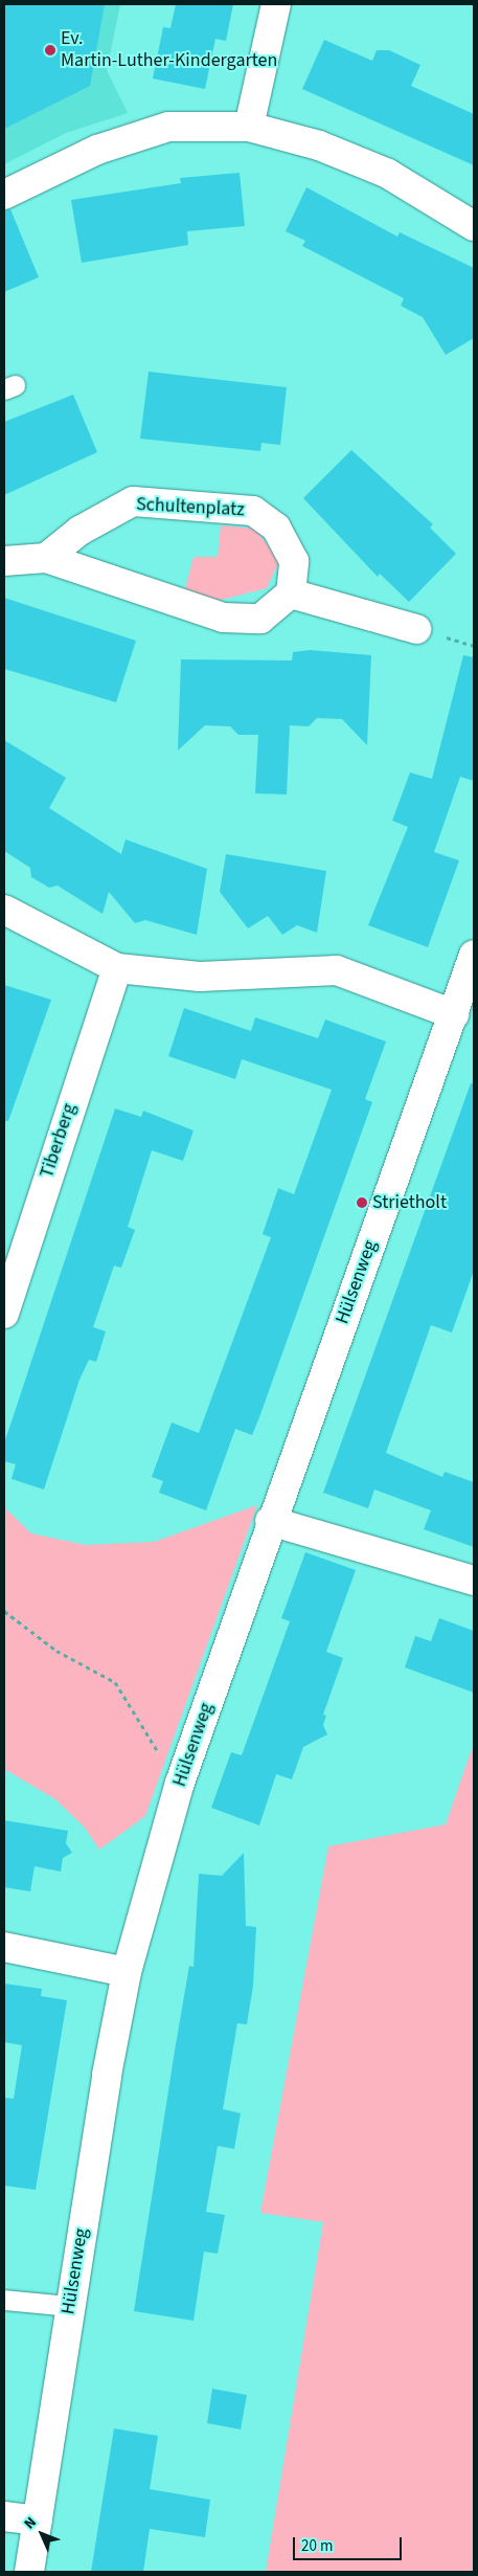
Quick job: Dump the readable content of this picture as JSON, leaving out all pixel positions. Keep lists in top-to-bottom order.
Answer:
{
  "streets": {
    "street": ["Schultenplatz", "Tiberberg", "Hülsenweg"]
  },
  "places": ["Ev. Martin-Luther-Kindergarten", "Strietholt"],
  "scale_bar": "20 m",
  "north": "top left"
}
